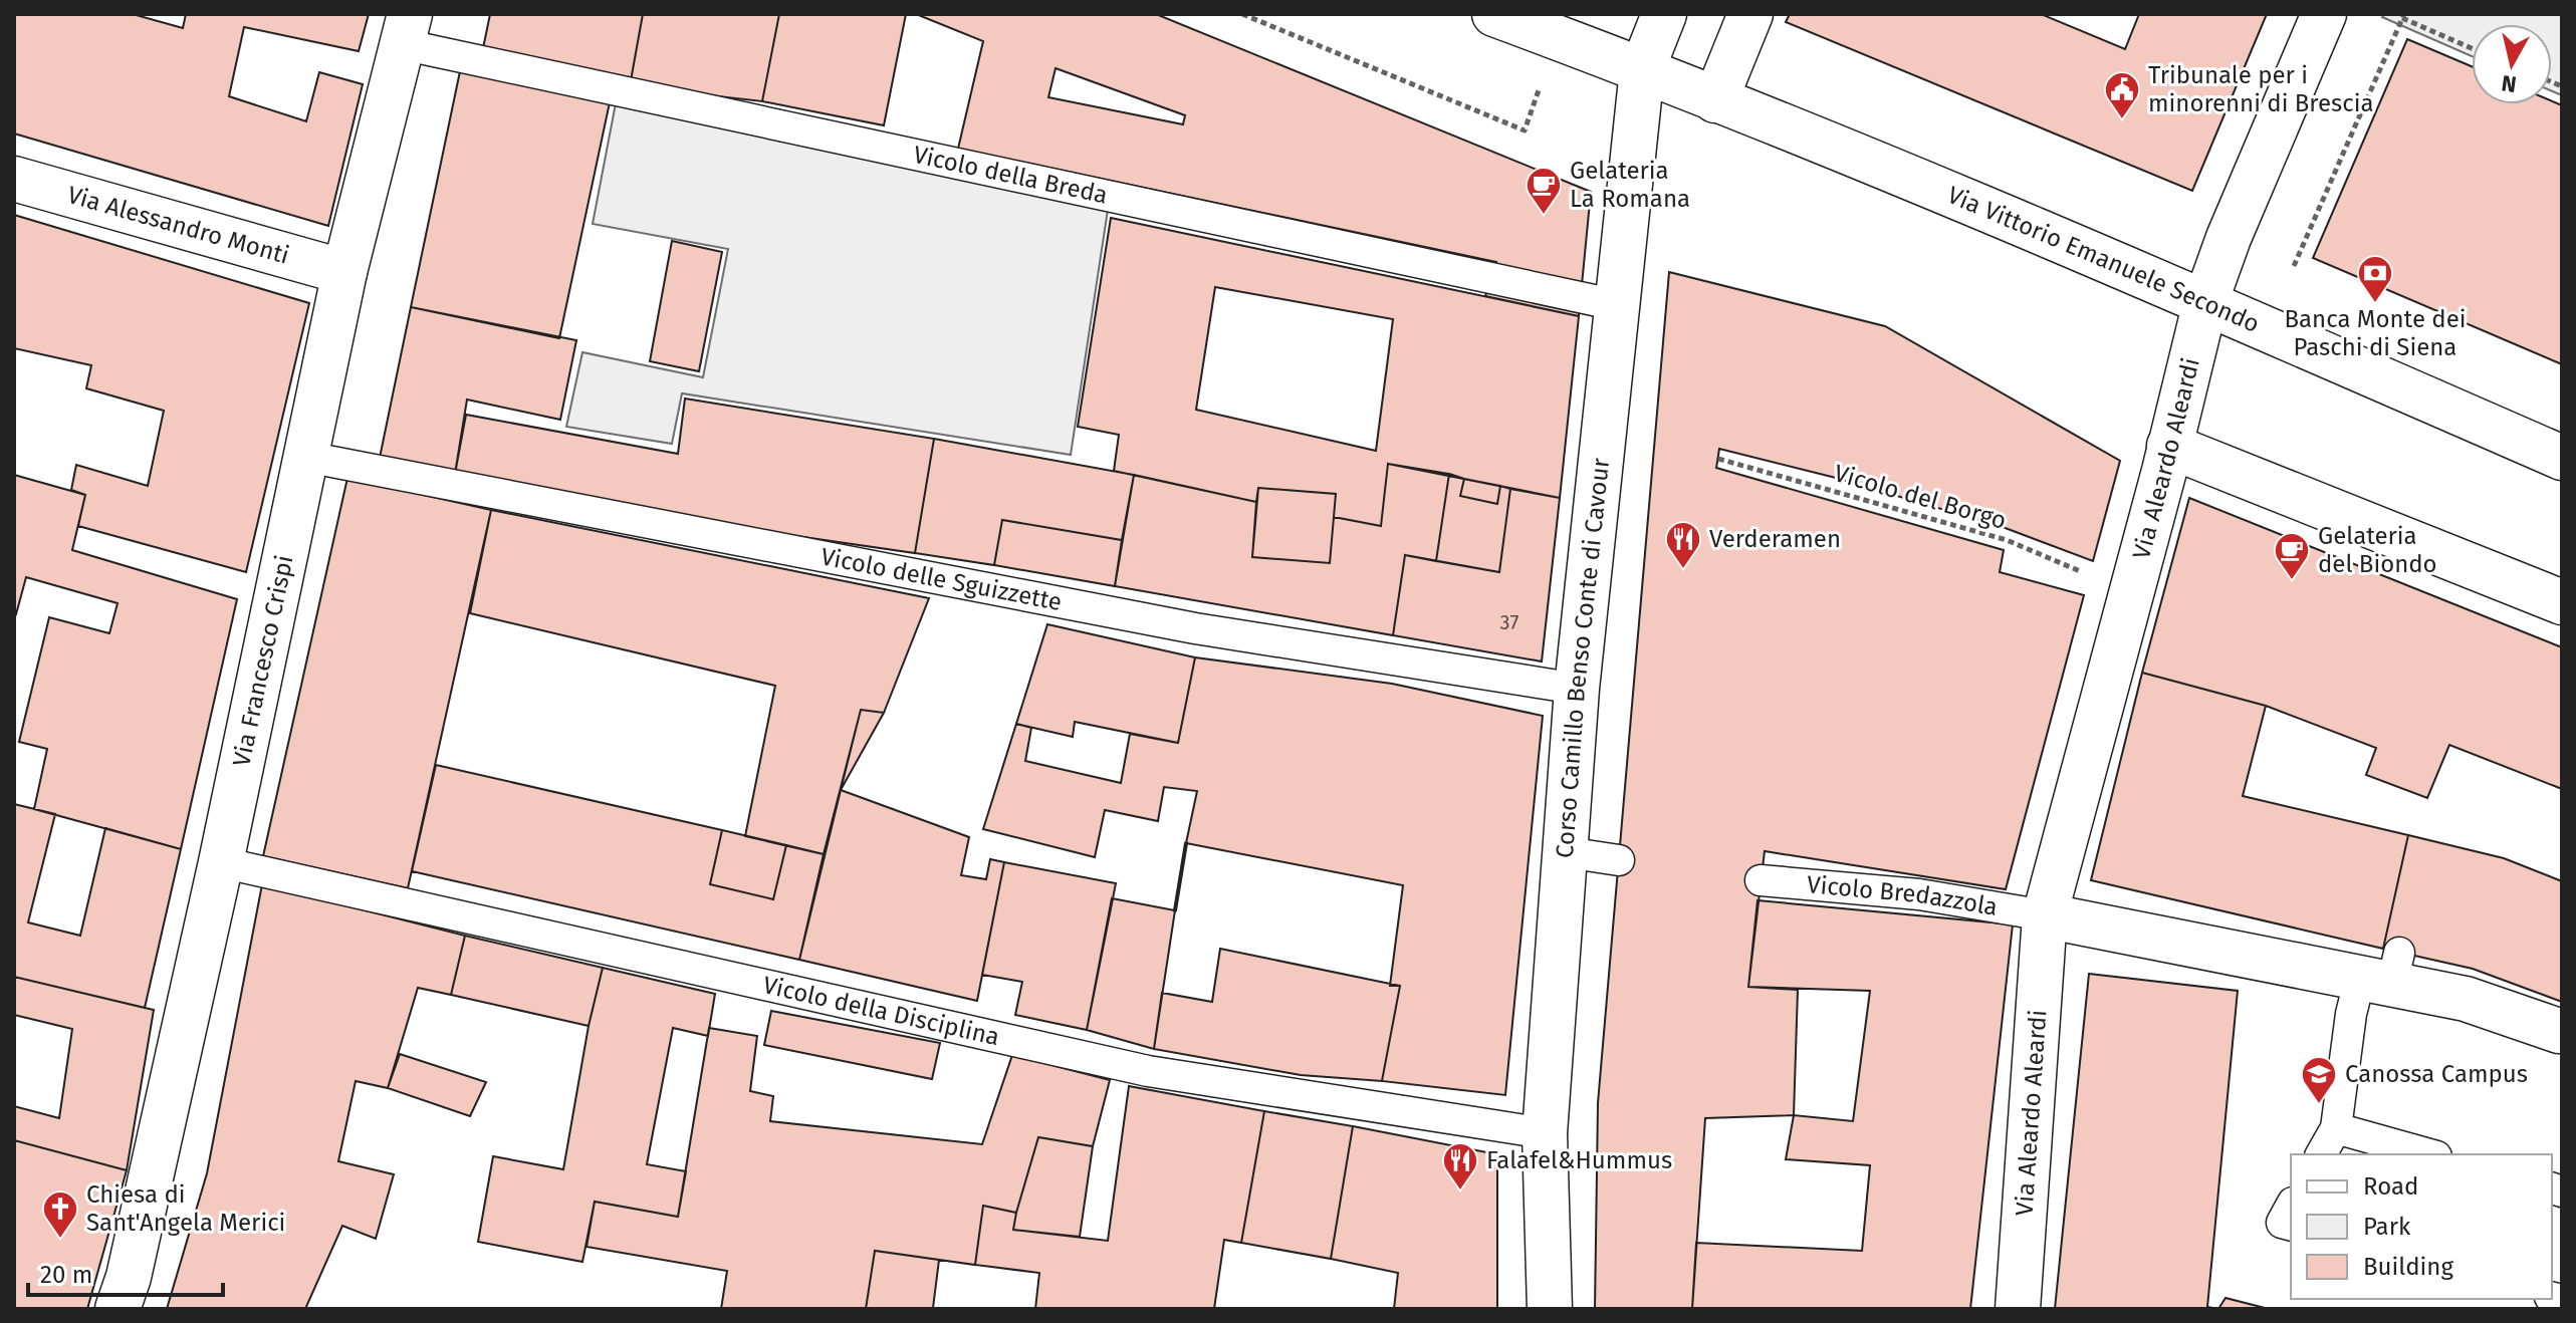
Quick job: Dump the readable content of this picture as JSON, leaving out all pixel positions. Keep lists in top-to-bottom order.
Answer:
{
  "streets": {
    "street": [
      "Via Alessandro Monti",
      "Via Vittorio Emanuele Secondo",
      "Via Aleardo Aleardi",
      "Corso Camillo Benso Conte di Cavour",
      "Via Francesco Crispi"
    ],
    "lane": [
      "Vicolo della Breda",
      "Vicolo delle Sguizzette",
      "Vicolo Bredazzola",
      "Vicolo della Disciplina"
    ],
    "path": ["Vicolo del Borgo"]
  },
  "crossings": [
    ["Vicolo della Breda", "Corso Camillo Benso Conte di Cavour"],
    ["Vicolo della Breda", "Via Francesco Crispi"],
    ["Via Alessandro Monti", "Via Francesco Crispi"],
    ["Via Vittorio Emanuele Secondo", "Via Aleardo Aleardi"],
    ["Via Vittorio Emanuele Secondo", "Corso Camillo Benso Conte di Cavour"],
    ["Via Aleardo Aleardi", "Vicolo Bredazzola"],
    ["Vicolo delle Sguizzette", "Corso Camillo Benso Conte di Cavour"],
    ["Vicolo delle Sguizzette", "Via Francesco Crispi"],
    ["Corso Camillo Benso Conte di Cavour", "Vicolo della Disciplina"],
    ["Via Francesco Crispi", "Vicolo della Disciplina"]
  ],
  "places": {
    "public building": ["Tribunale per i minorenni di Brescia"],
    "cafe": ["Gelateria La Romana", "Gelateria del Biondo"],
    "bank": ["Banca Monte dei Paschi di Siena"],
    "restaurant": ["Verderamen", "Falafel&Hummus"],
    "school or university": ["Canossa Campus"],
    "church": ["Chiesa di Sant'Angela Merici"]
  },
  "house_numbers": ["37"],
  "legend": ["Road", "Park", "Building"],
  "scale_bar": "20 m",
  "north": "bottom"
}
